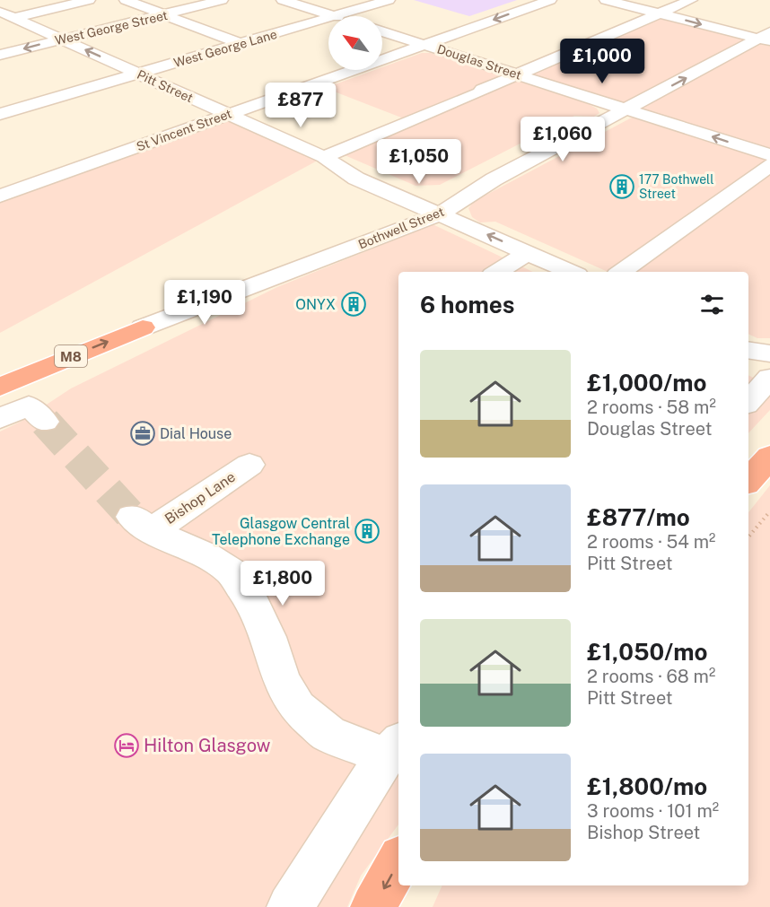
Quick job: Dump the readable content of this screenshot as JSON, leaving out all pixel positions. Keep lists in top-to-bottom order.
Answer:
{
  "streets": {
    "highway": ["M8"],
    "street": [
      "West George Street",
      "West George Lane",
      "Douglas Street",
      "Pitt Street",
      "St Vincent Street",
      "Bothwell Street",
      "Bishop Lane"
    ]
  },
  "crossings": [
    ["West George Street", "Pitt Street"],
    ["West George Lane", "Pitt Street"],
    ["Douglas Street", "St Vincent Street"],
    ["Douglas Street", "Bothwell Street"],
    ["Pitt Street", "St Vincent Street"],
    ["Pitt Street", "Bothwell Street"],
    ["Bothwell Street", "M8"]
  ],
  "places": {
    "building": ["177 Bothwell Street", "ONYX", "Glasgow Central Telephone Exchange"],
    "office": ["Dial House"],
    "hotel": ["Hilton Glasgow"]
  },
  "north": "top left",
  "page": {
    "price": [
      "£1,000",
      "£877",
      "£1,060",
      "£1,050",
      "£1,190",
      "£1,800"
    ],
    "heading": "6 homes",
    "list": [
      {
        "name": "£1,000/mo",
        "note": "2 rooms · 58 m² · Douglas Street"
      },
      {
        "name": "£877/mo",
        "note": "2 rooms · 54 m² · Pitt Street"
      },
      {
        "name": "£1,050/mo",
        "note": "2 rooms · 68 m² · Pitt Street"
      },
      {
        "name": "£1,800/mo",
        "note": "3 rooms · 101 m² · Bishop Street"
      }
    ]
  }
}
